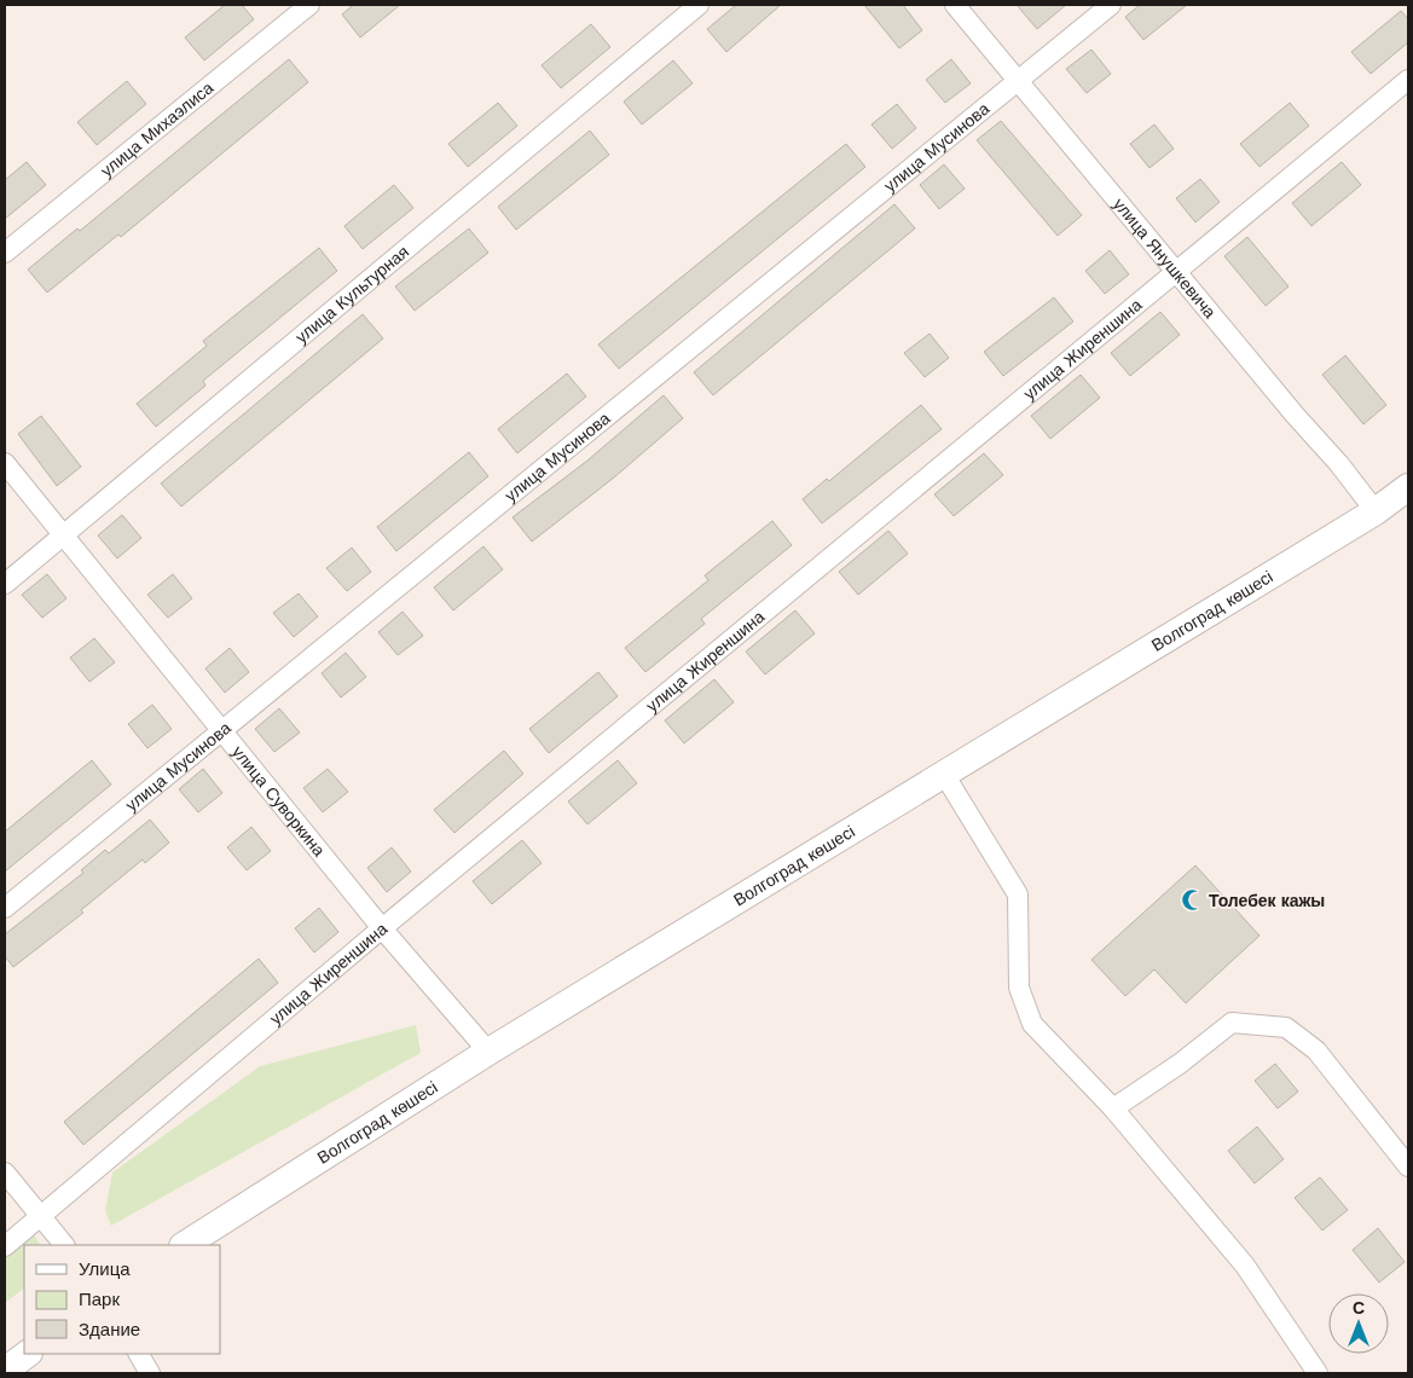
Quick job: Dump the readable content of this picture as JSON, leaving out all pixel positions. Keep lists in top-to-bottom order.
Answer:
{
  "streets": {
    "main road": ["Волгоград көшесі"],
    "street": [
      "улица Михаэлиса",
      "улица Мусинова",
      "улица Янушкевича",
      "улица Культурная",
      "улица Жиреншина",
      "улица Суворкина"
    ]
  },
  "crossings": [
    ["улица Мусинова", "улица Янушкевича"],
    ["улица Мусинова", "улица Суворкина"],
    ["улица Янушкевича", "улица Жиреншина"],
    ["улица Янушкевича", "Волгоград көшесі"],
    ["улица Культурная", "улица Суворкина"],
    ["улица Жиреншина", "улица Суворкина"],
    ["Волгоград көшесі", "улица Суворкина"]
  ],
  "places": {
    "mosque": ["Толебек кажы"]
  },
  "legend": ["Улица", "Парк", "Здание"],
  "north": "top"
}
